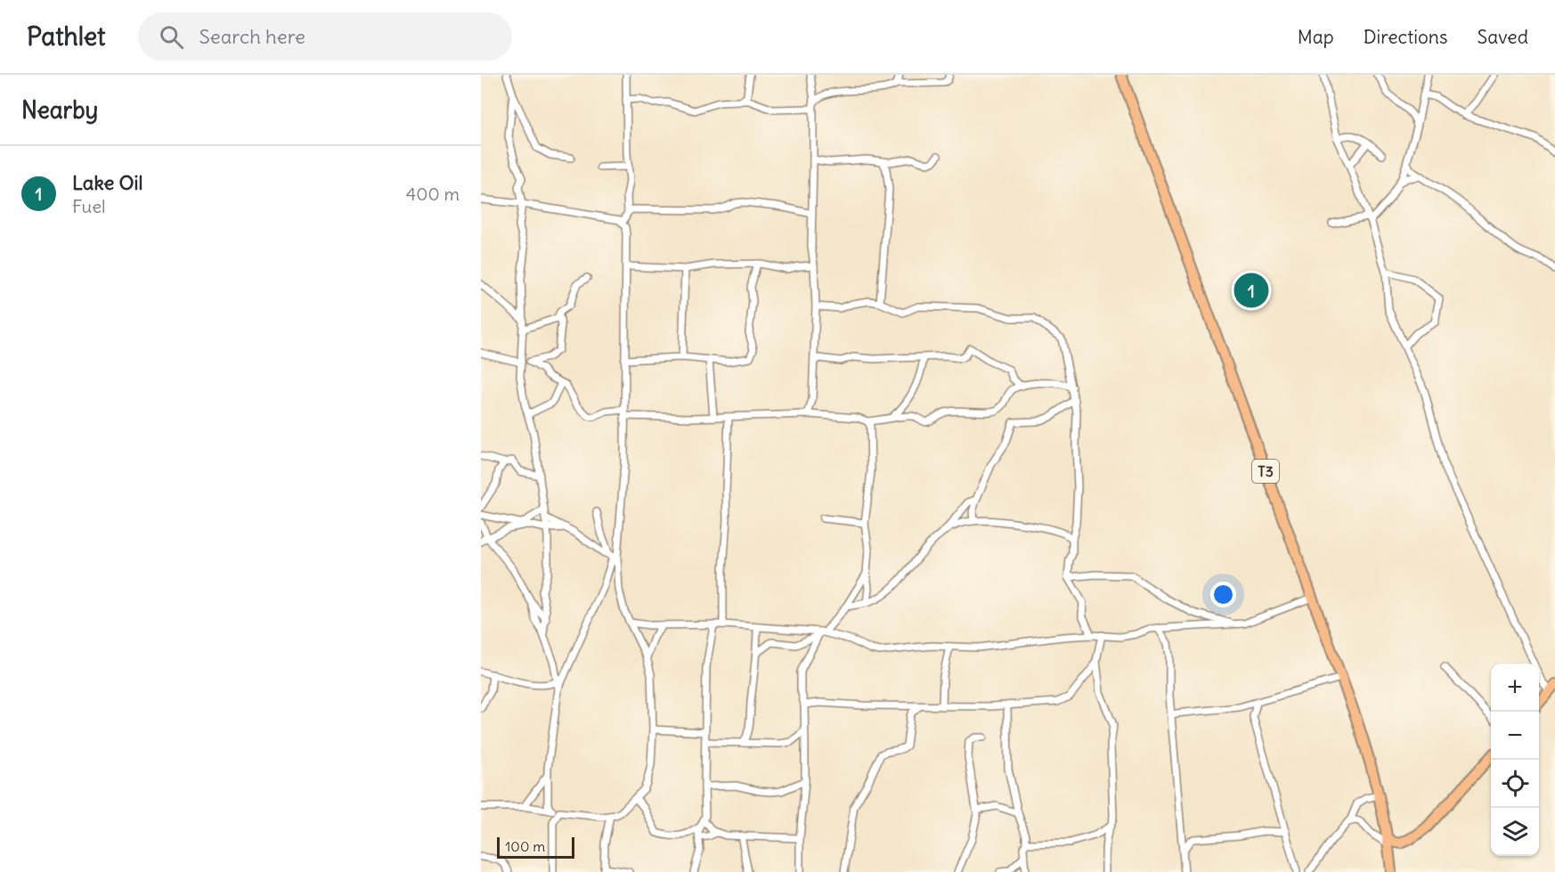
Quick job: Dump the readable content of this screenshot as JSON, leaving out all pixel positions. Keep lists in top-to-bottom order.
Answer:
{
  "streets": {
    "main road": ["T3"]
  },
  "scale_bar": "100 m",
  "page": {
    "header": "Pathlet",
    "search": "Search here",
    "nav": ["Map", "Directions", "Saved"],
    "heading": "Nearby",
    "list": [
      {
        "mark": "1",
        "name": "Lake Oil",
        "note": "Fuel",
        "value": "400 m"
      }
    ],
    "pins": "1",
    "map_buttons": ["+", "−"],
    "scale": "100 m"
  }
}
